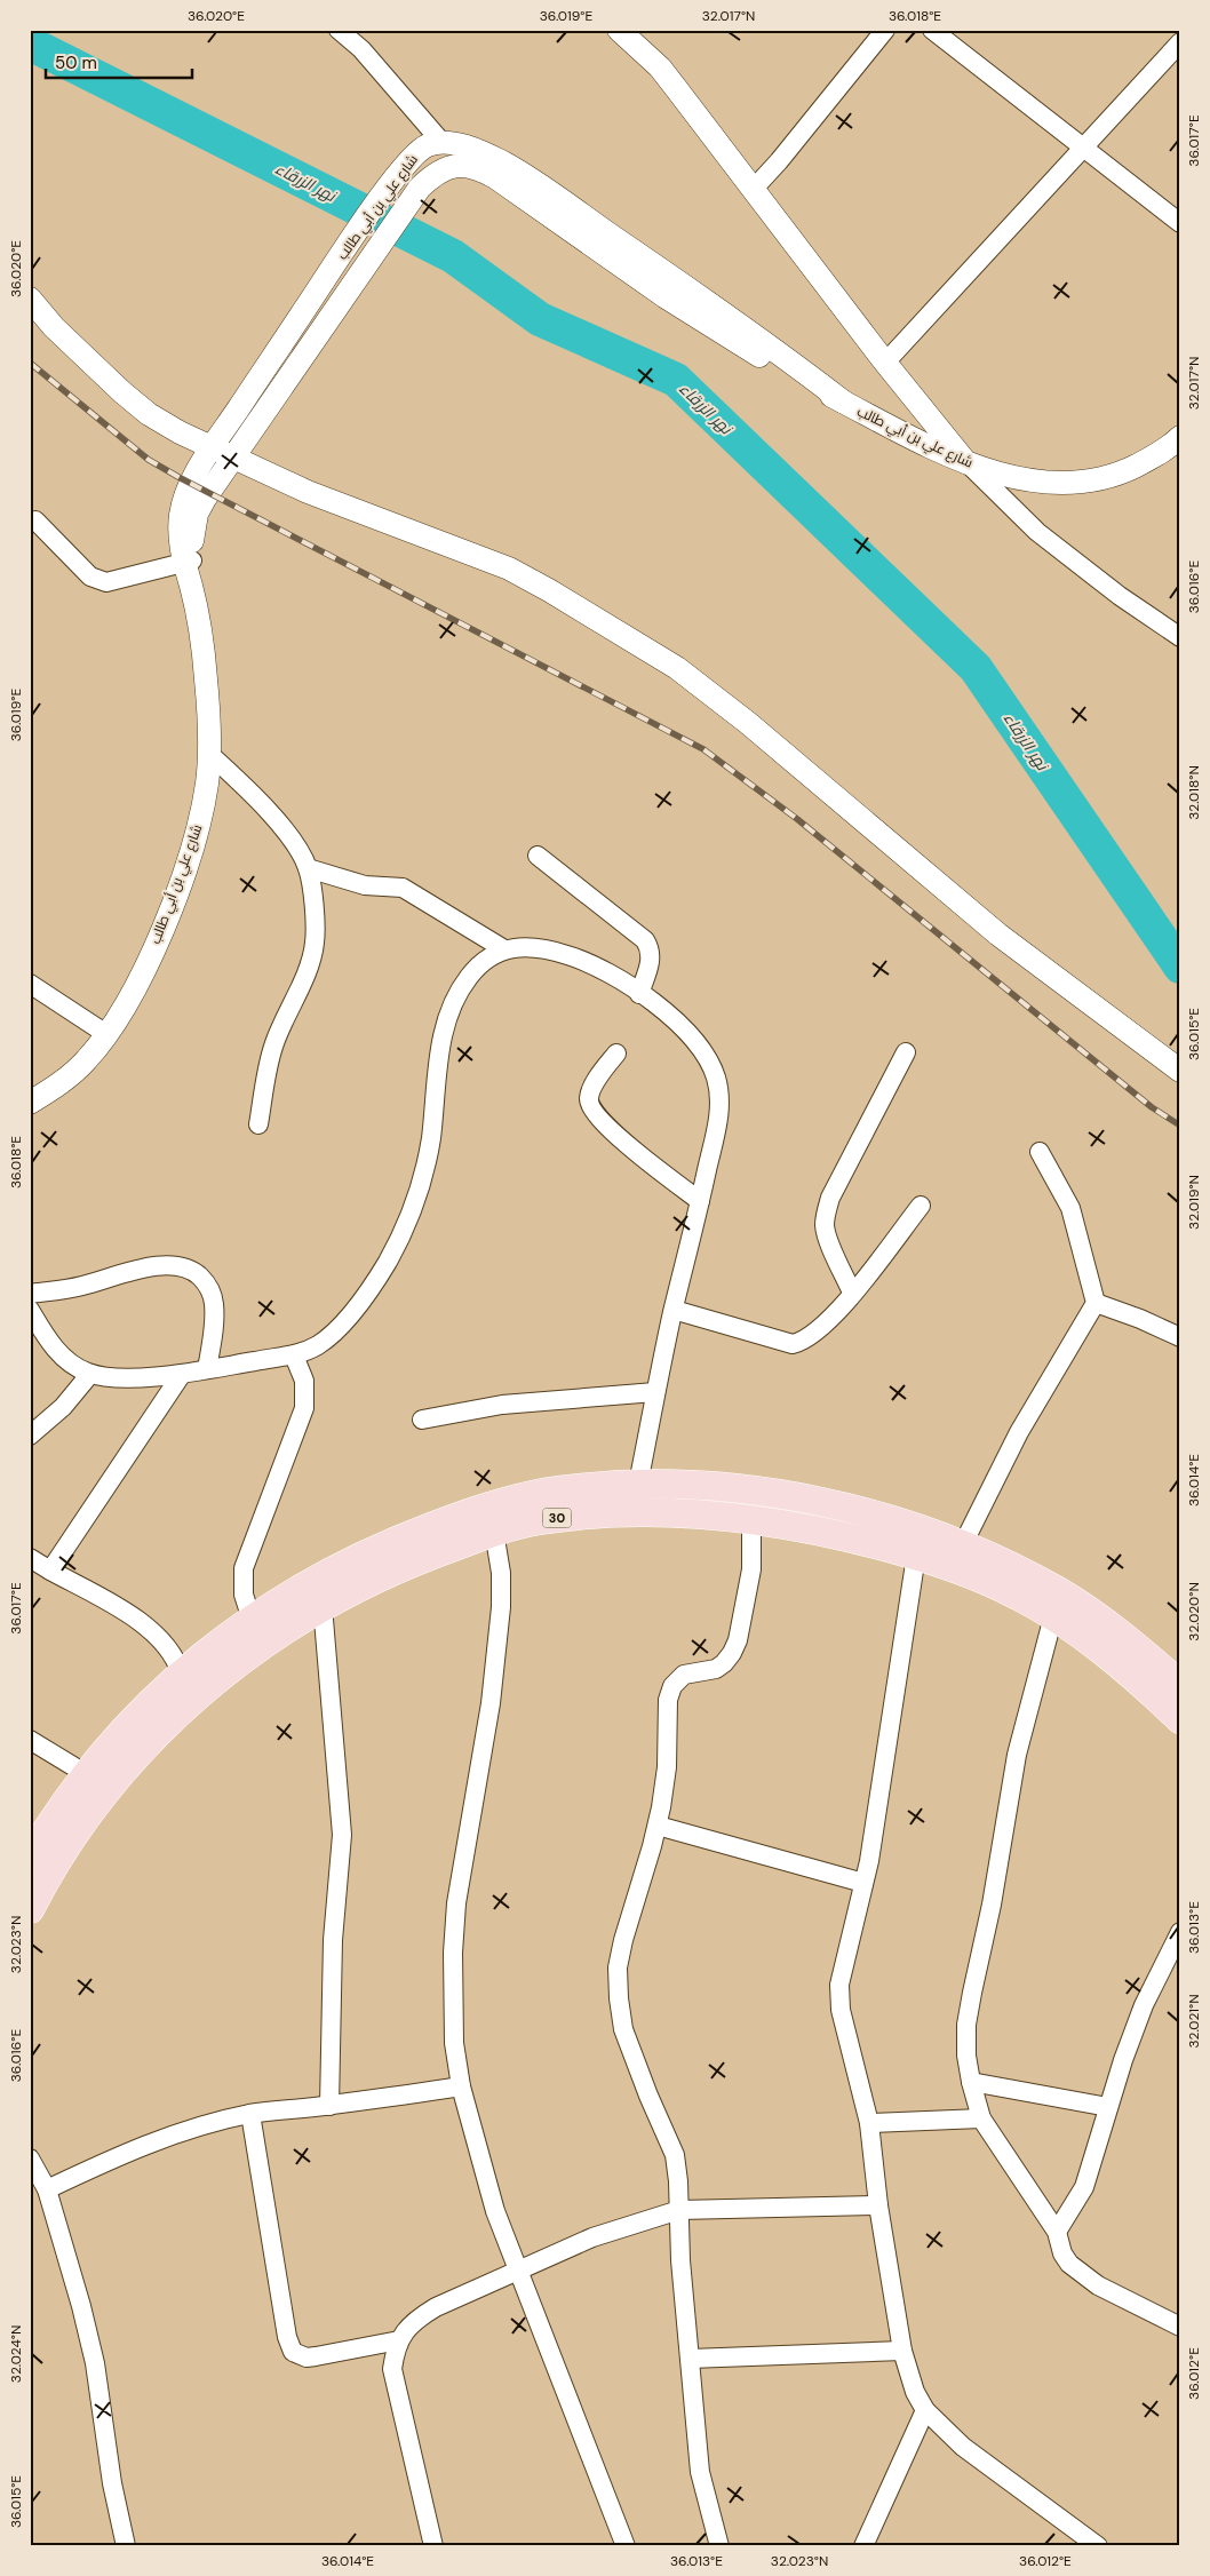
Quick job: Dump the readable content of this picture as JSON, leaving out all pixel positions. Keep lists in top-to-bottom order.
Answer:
{
  "streets": {
    "main road": ["30"],
    "street": ["شارع علي بن أبي طالب"]
  },
  "water": ["نهر الزرقاء"],
  "scale_bar": "50 m",
  "coordinates": [
    "36.020°E",
    "36.019°E",
    "32.017°N",
    "36.018°E",
    "36.017°E",
    "36.016°E",
    "32.018°N",
    "36.015°E",
    "32.019°N",
    "36.014°E",
    "32.020°N",
    "36.013°E",
    "32.023°N",
    "32.021°N",
    "32.024°N",
    "36.012°E"
  ]
}
